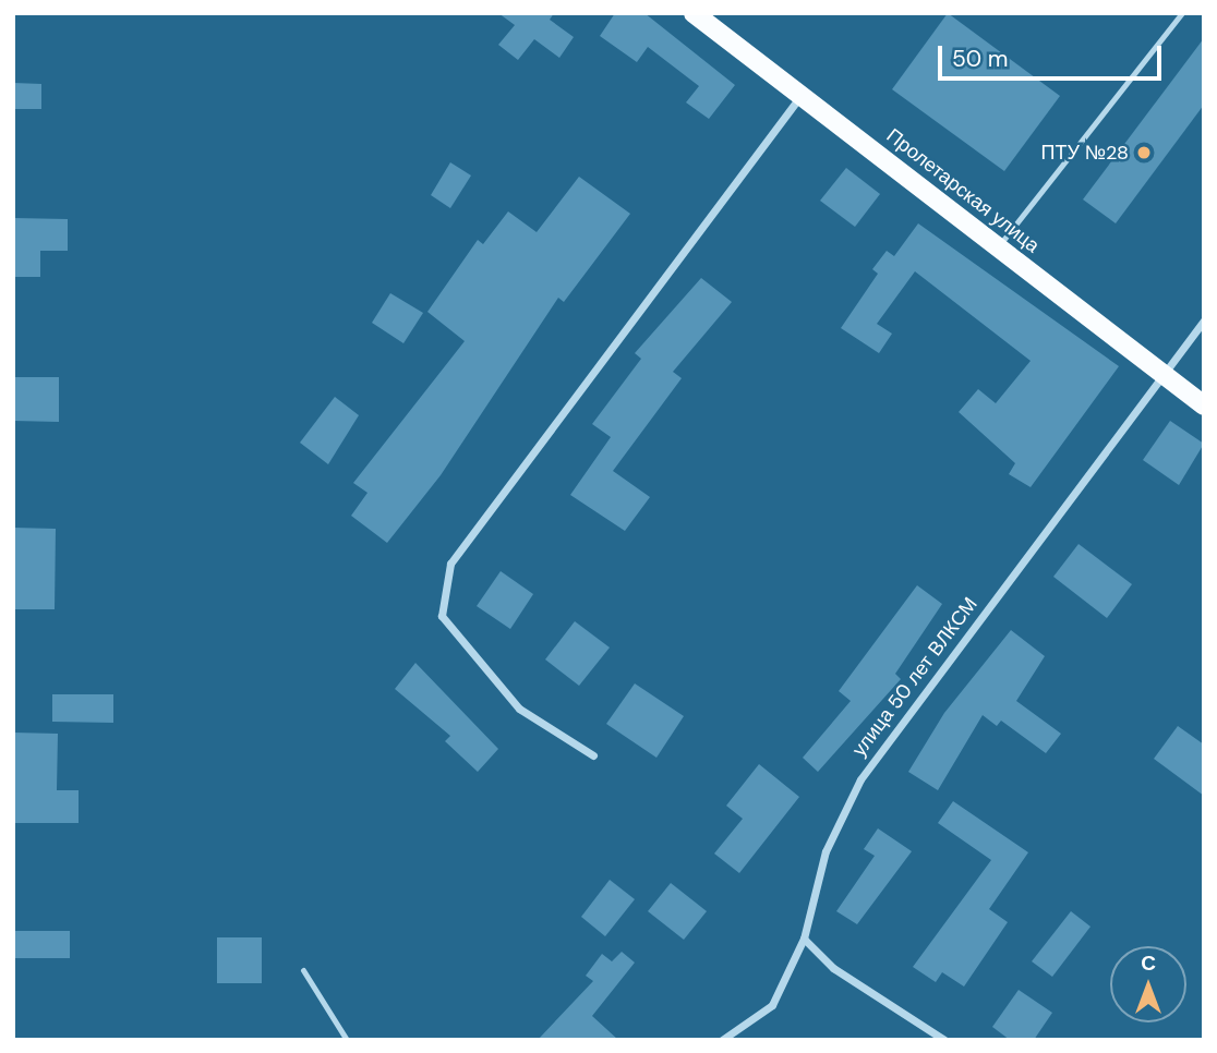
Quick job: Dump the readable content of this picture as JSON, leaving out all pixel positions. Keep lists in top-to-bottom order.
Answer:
{
  "streets": {
    "main road": ["Пролетарская улица"],
    "street": ["улица 50 лет ВЛКСМ"]
  },
  "crossings": [
    ["Пролетарская улица", "улица 50 лет ВЛКСМ"]
  ],
  "places": ["ПТУ №28"],
  "scale_bar": "50 m",
  "north": "top"
}
